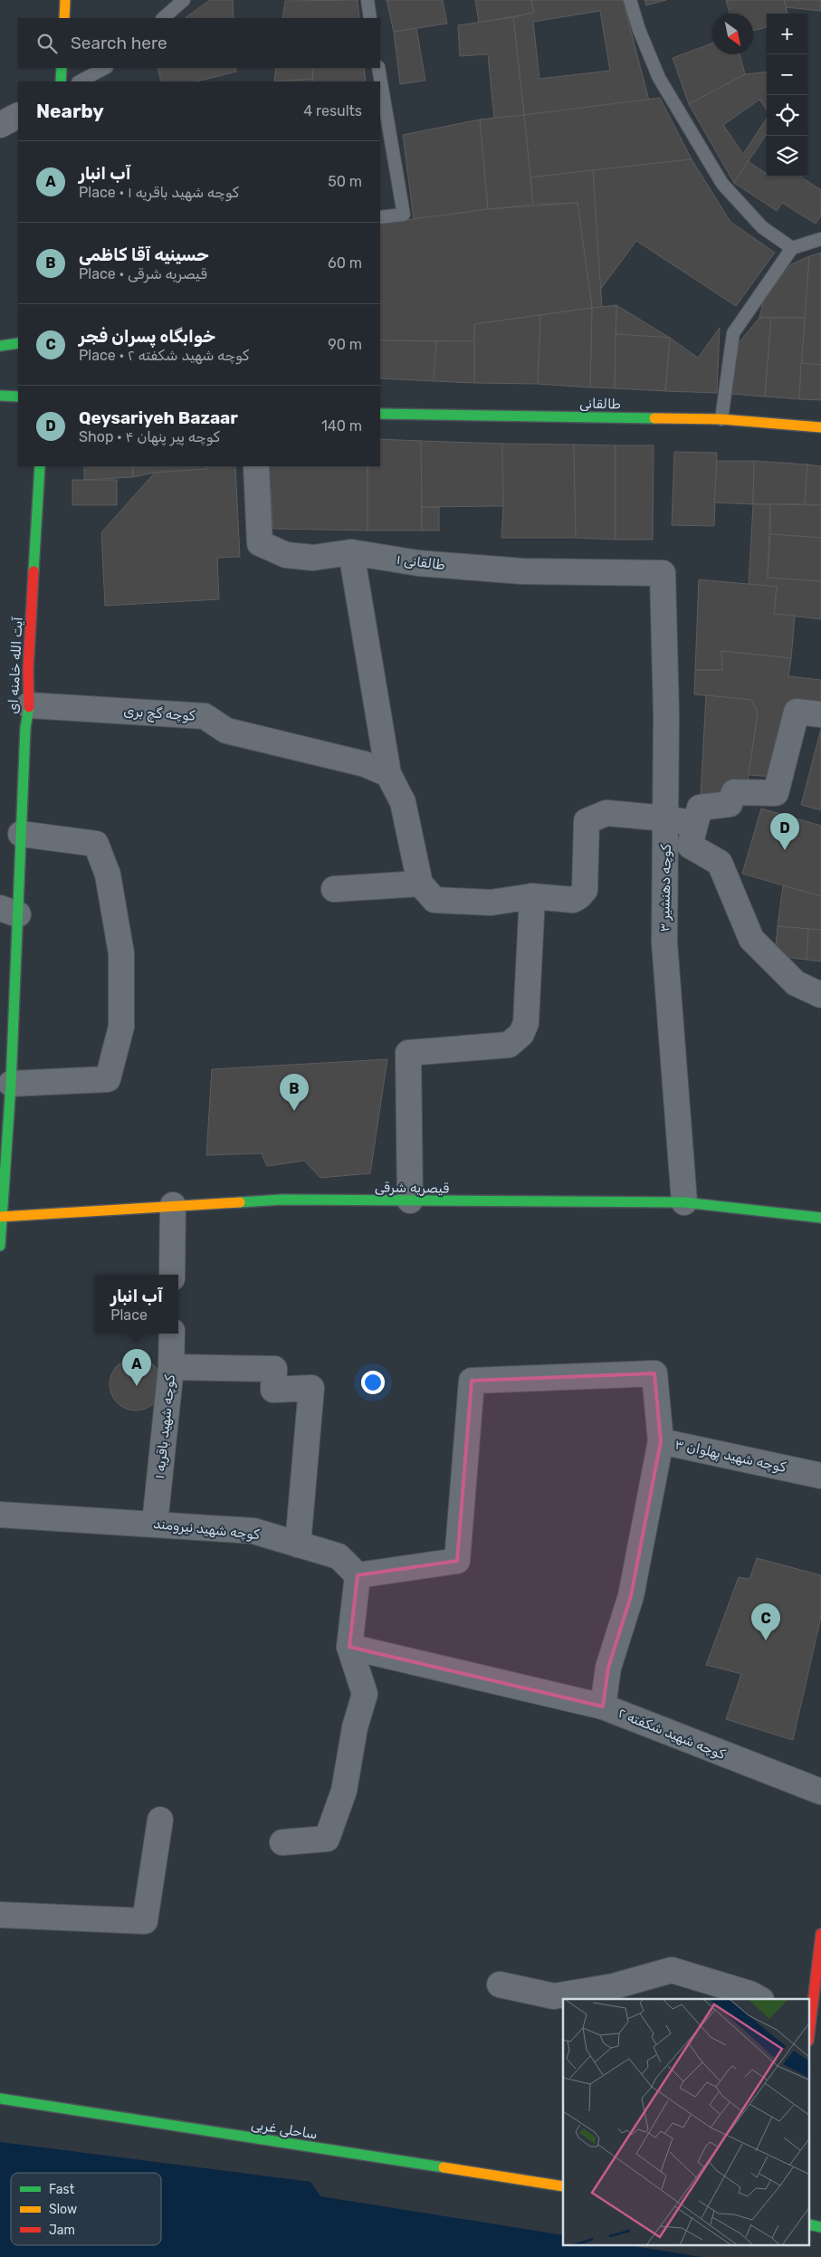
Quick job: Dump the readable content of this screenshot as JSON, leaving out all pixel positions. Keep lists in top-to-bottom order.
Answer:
{
  "streets": {
    "main road": [
      "طالقانی",
      "آیت الله خامنه ای",
      "قیصریه شرقی",
      "ساحلی غربی"
    ],
    "street": [
      "طالقانی ۱",
      "کوچه گچ بری",
      "کوچه دهنشیر ۳",
      "کوچه شهید باقریه ۱",
      "کوچه شهید پهلوان ۳",
      "کوچه شهید نیرومند",
      "کوچه شهید شکفته ۲"
    ]
  },
  "crossings": [
    ["طالقانی ۱", "کوچه دهنشیر ۳"],
    ["آیت الله خامنه ای", "کوچه گچ بری"],
    ["آیت الله خامنه ای", "قیصریه شرقی"],
    ["کوچه دهنشیر ۳", "قیصریه شرقی"],
    ["کوچه شهید باقریه ۱", "کوچه شهید نیرومند"],
    ["کوچه شهید پهلوان ۳", "کوچه شهید شکفته ۲"]
  ],
  "legend": ["Fast", "Slow", "Jam"],
  "north": "bottom right",
  "page": {
    "map_buttons": ["+", "−"],
    "search": "Search here",
    "heading": ["Nearby", "4 results"],
    "list": [
      {
        "mark": "A",
        "name": "آب انبار",
        "note": "Place · کوچه شهید باقریه ۱",
        "value": "50 m"
      },
      {
        "mark": "B",
        "name": "حسینیه آقا کاظمی",
        "note": "Place · قیصریه شرقی",
        "value": "60 m"
      },
      {
        "mark": "C",
        "name": "خوابگاه پسران فجر",
        "note": "Place · کوچه شهید شکفته ۲",
        "value": "90 m"
      },
      {
        "mark": "D",
        "name": "Qeysariyeh Bazaar",
        "note": "Shop · کوچه پیر پنهان ۴",
        "value": "140 m"
      }
    ],
    "pins": [
      "D",
      "B",
      "A",
      "C"
    ],
    "popup": ["آب انبار", "Place"]
  }
}
